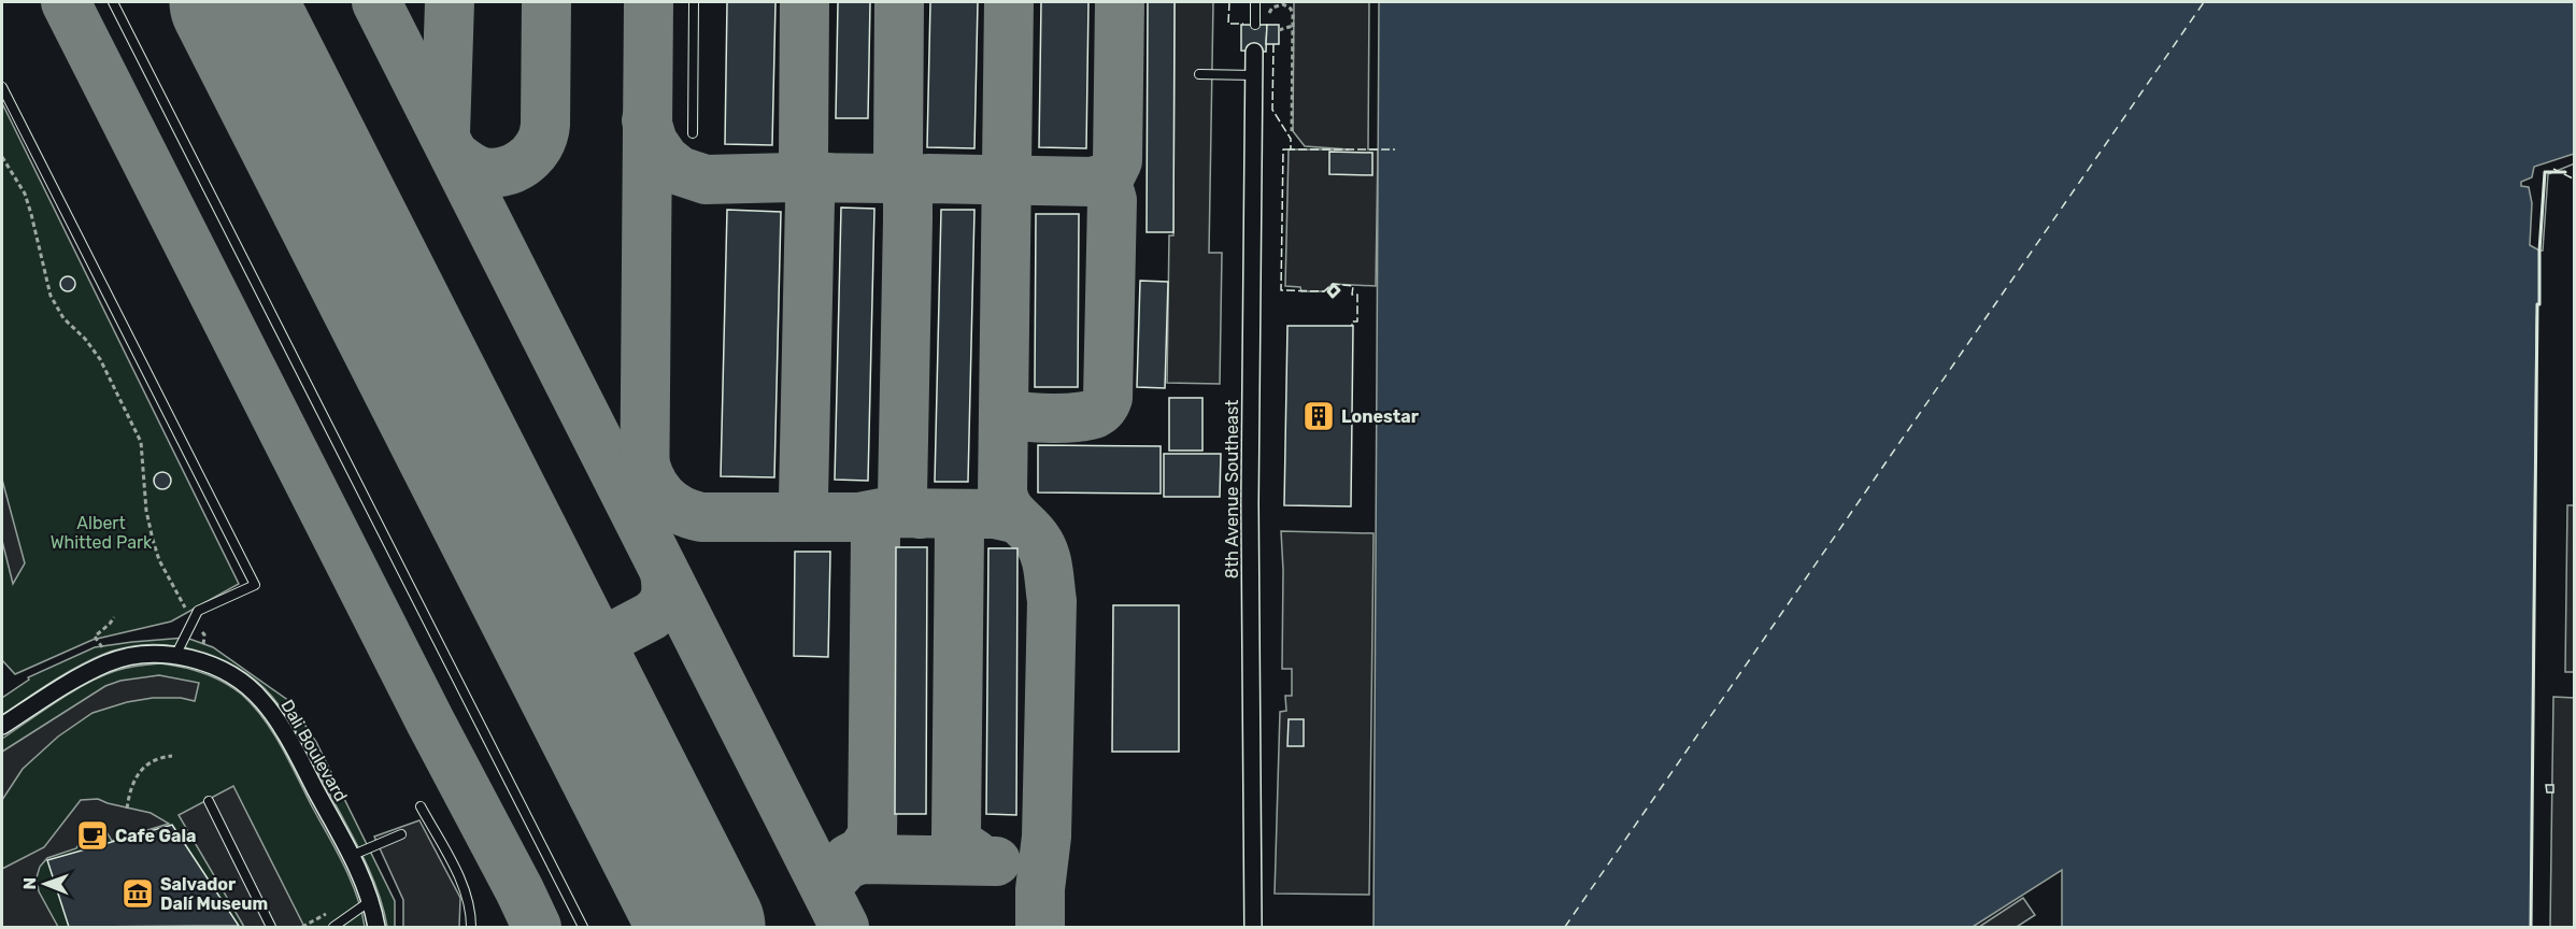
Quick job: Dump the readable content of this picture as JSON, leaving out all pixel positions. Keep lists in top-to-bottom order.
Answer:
{
  "streets": {
    "street": ["8th Avenue Southeast", "Dali Boulevard"]
  },
  "parks": ["Albert Whitted Park"],
  "places": {
    "building": ["Lonestar"],
    "cafe": ["Cafe Gala"],
    "museum": ["Salvador Dalí Museum"]
  },
  "north": "left"
}
